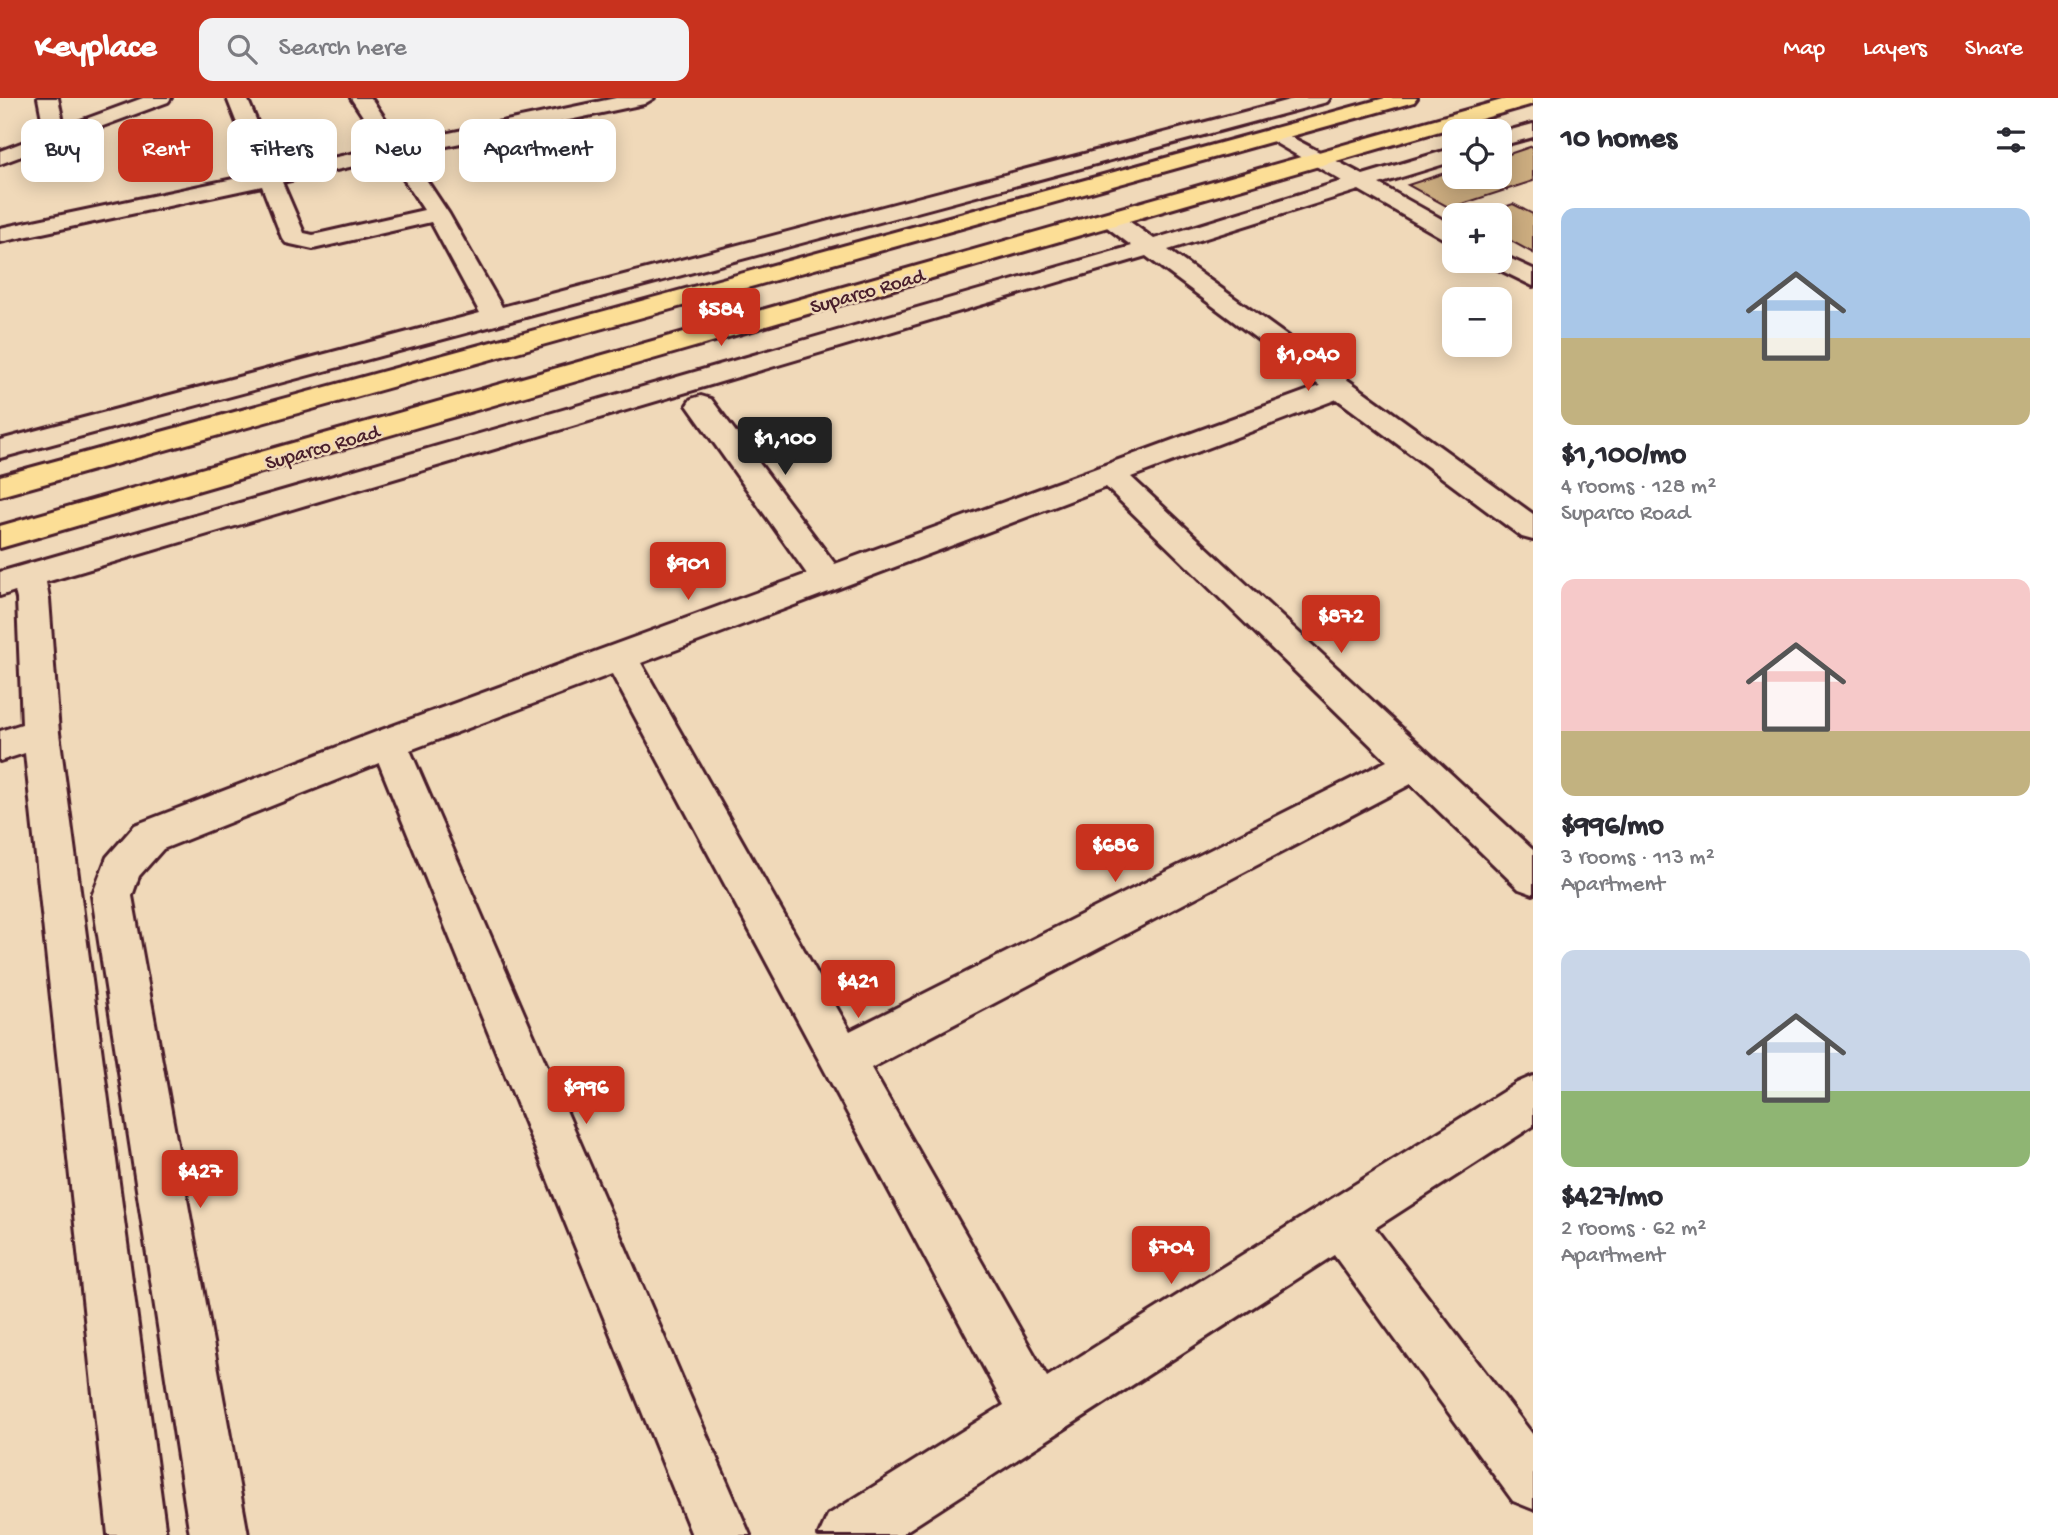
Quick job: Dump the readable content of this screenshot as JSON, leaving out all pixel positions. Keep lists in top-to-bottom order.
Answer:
{
  "streets": {
    "main road": ["Suparco Road"]
  },
  "page": {
    "header": "Keyplace",
    "search": "Search here",
    "nav": ["Map", "Layers", "Share"],
    "heading": "10 homes",
    "map_buttons": ["+", "−"],
    "chip": [
      "Buy",
      "Rent",
      "Filters",
      "New",
      "Apartment"
    ],
    "list": [
      {
        "name": "$1,100/mo",
        "note": "4 rooms · 128 m² · Suparco Road"
      },
      {
        "name": "$996/mo",
        "note": "3 rooms · 113 m² · Apartment"
      },
      {
        "name": "$427/mo",
        "note": "2 rooms · 62 m² · Apartment"
      }
    ],
    "price": [
      "$584",
      "$1,040",
      "$1,100",
      "$901",
      "$872",
      "$686",
      "$421",
      "$996",
      "$427",
      "$704"
    ]
  }
}
